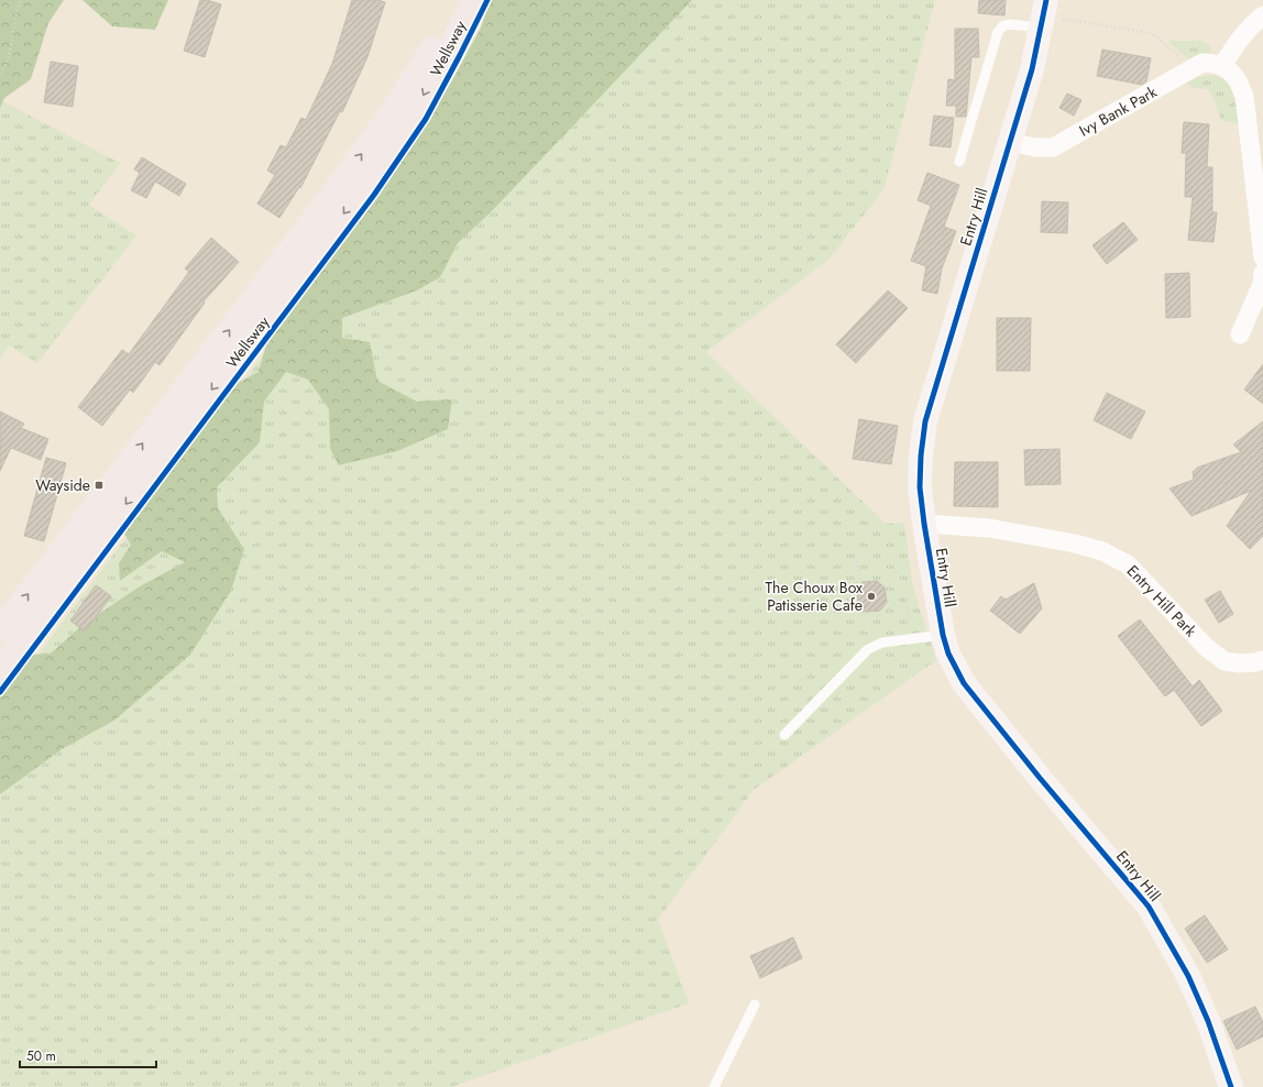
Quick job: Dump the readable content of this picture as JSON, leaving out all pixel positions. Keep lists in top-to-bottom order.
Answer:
{
  "streets": {
    "main road": ["Wellsway"],
    "street": ["Ivy Bank Park", "Entry Hill", "Entry Hill Park"]
  },
  "crossings": [
    ["Ivy Bank Park", "Entry Hill"],
    ["Entry Hill", "Entry Hill Park"]
  ],
  "places": {
    "transit": ["Wayside"],
    "other": ["The Choux Box Patisserie Cafe"]
  },
  "scale_bar": "50 m"
}
